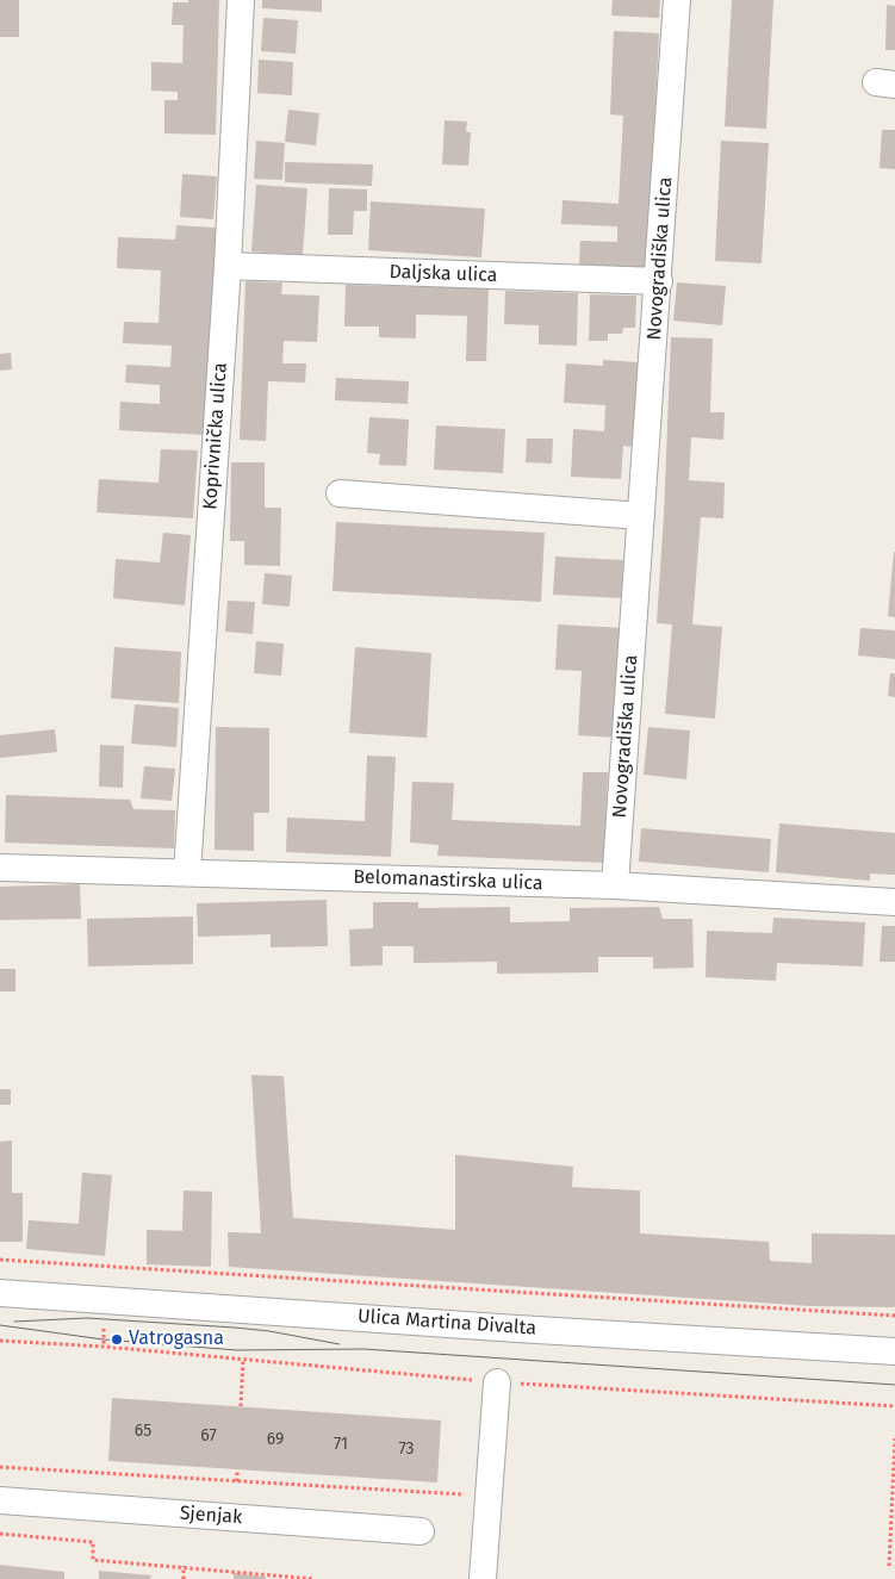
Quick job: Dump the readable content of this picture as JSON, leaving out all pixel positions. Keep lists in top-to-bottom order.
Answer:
{
  "streets": {
    "street": [
      "Novogradiška ulica",
      "Daljska ulica",
      "Koprivnička ulica",
      "Belomanastirska ulica",
      "Ulica Martina Divalta",
      "Sjenjak"
    ]
  },
  "crossings": [
    ["Novogradiška ulica", "Daljska ulica"],
    ["Novogradiška ulica", "Belomanastirska ulica"],
    ["Daljska ulica", "Koprivnička ulica"],
    ["Koprivnička ulica", "Belomanastirska ulica"]
  ],
  "places": ["Vatrogasna"],
  "house_numbers": [
    "65",
    "67",
    "69",
    "71",
    "73"
  ]
}
